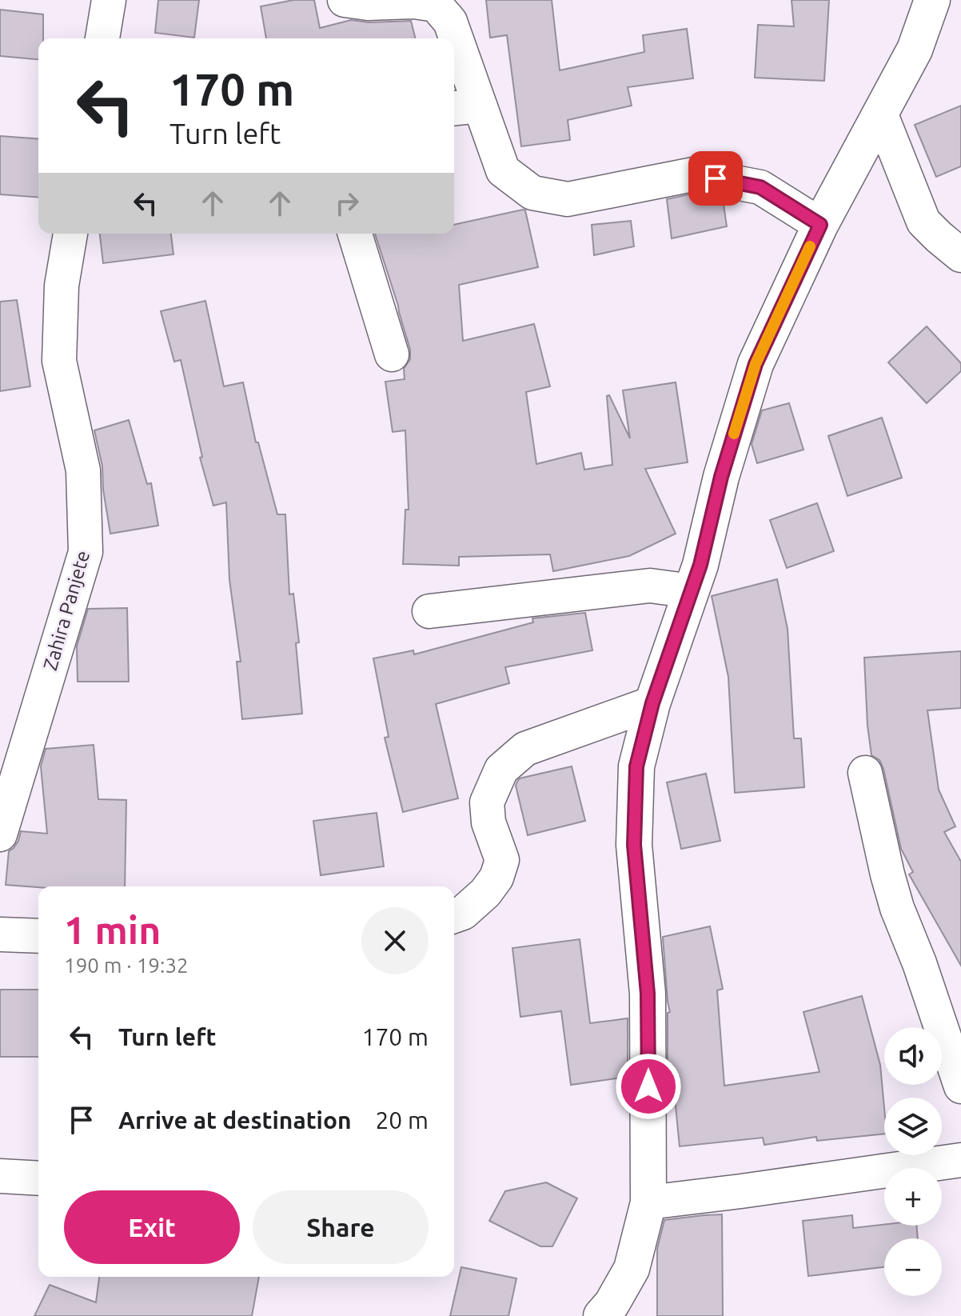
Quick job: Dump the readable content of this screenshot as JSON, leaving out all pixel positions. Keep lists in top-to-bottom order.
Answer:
{
  "streets": {
    "street": ["Zahira Panjete"]
  },
  "page": {
    "turn": ["170 m", "Turn left"],
    "heading": ["1 min", "190 m · 19:32"],
    "list": [
      {
        "name": "Turn left",
        "value": "170 m"
      },
      {
        "name": "Arrive at destination",
        "value": "20 m"
      }
    ],
    "map_buttons": ["+", "−"],
    "buttons": ["Exit", "Share"]
  }
}
